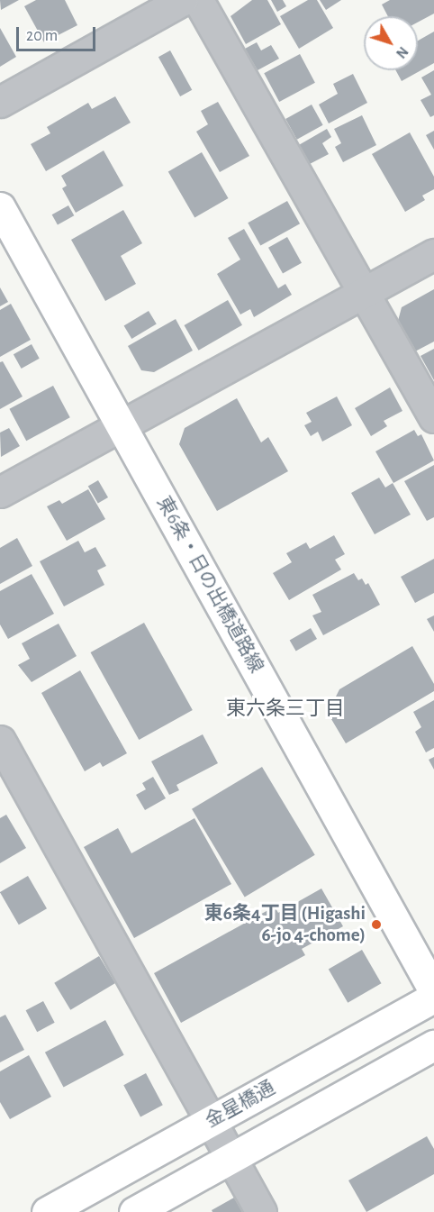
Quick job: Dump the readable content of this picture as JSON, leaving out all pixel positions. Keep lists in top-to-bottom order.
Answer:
{
  "streets": {
    "street": ["東6条・日の出橋道路線", "金星橋通"]
  },
  "districts": ["東六条三丁目"],
  "places": ["東6条4丁目 (Higashi 6-jo 4-chome)"],
  "scale_bar": "20 m",
  "north": "bottom right"
}
